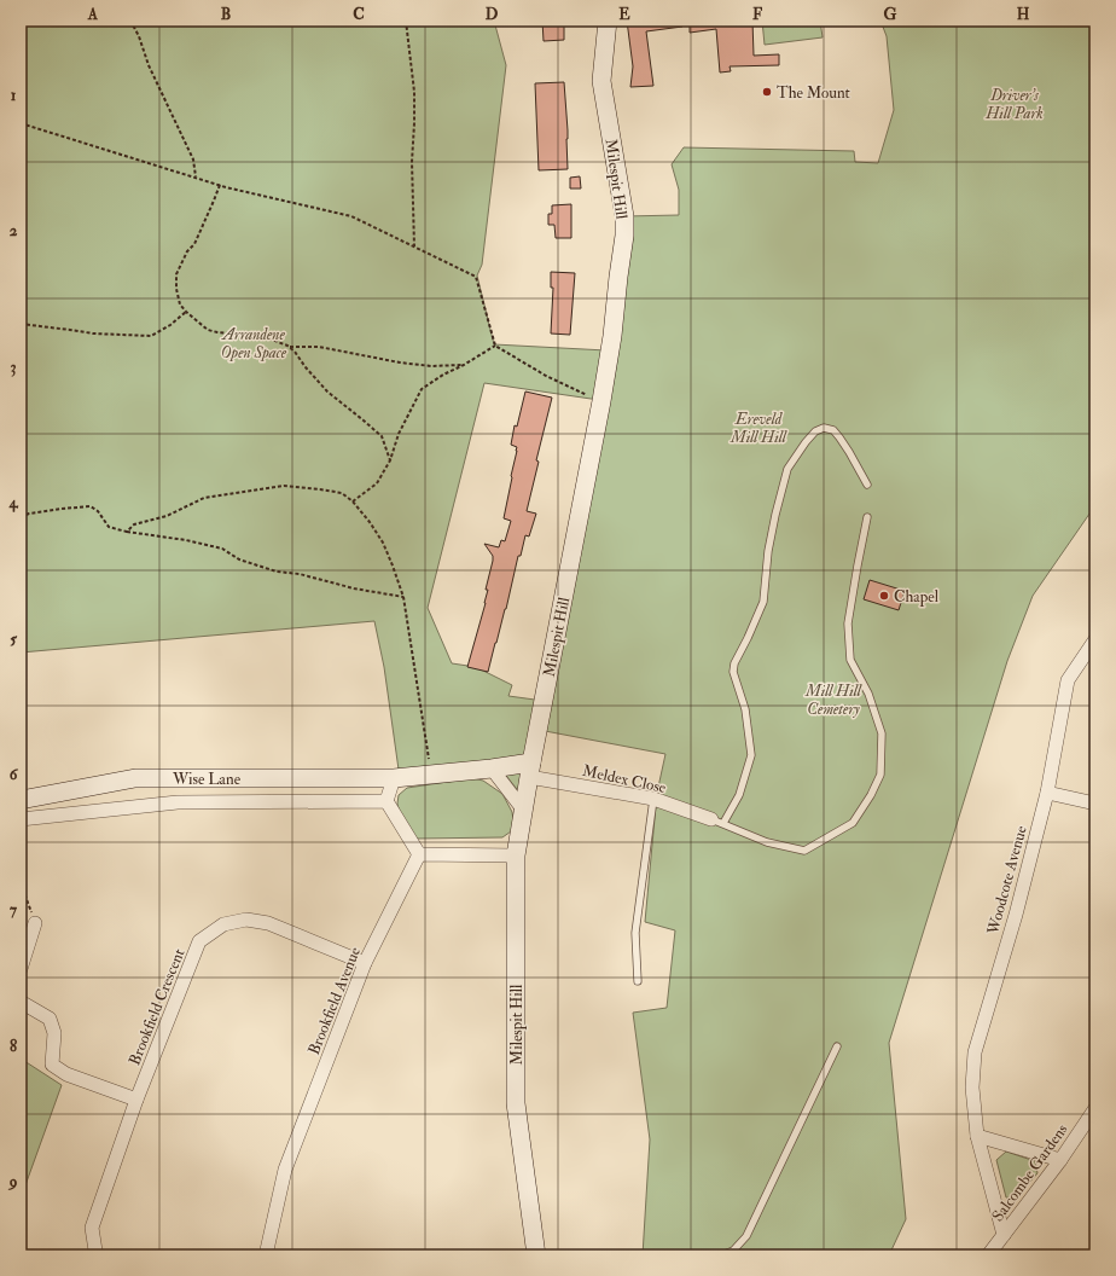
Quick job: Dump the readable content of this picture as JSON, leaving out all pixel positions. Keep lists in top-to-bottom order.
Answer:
{
  "streets": {
    "street": [
      "Milespit Hill",
      "Wise Lane",
      "Meldex Close",
      "Woodcote Avenue",
      "Brookfield Avenue",
      "Brookfield Crescent",
      "Salcombe Gardens"
    ]
  },
  "crossings": [
    ["Milespit Hill", "Wise Lane"],
    ["Milespit Hill", "Meldex Close"],
    ["Wise Lane", "Meldex Close"],
    ["Woodcote Avenue", "Salcombe Gardens"],
    ["Brookfield Avenue", "Brookfield Crescent"]
  ],
  "parks": [
    "Driver's Hill Park",
    "Arrandene Open Space",
    "Ereveld Mill Hill",
    "Mill Hill Cemetery"
  ],
  "places": ["The Mount", "Chapel"],
  "grid": {
    "columns": [
      "A",
      "B",
      "C",
      "D",
      "E",
      "F",
      "G",
      "H"
    ],
    "rows": [
      "1",
      "2",
      "3",
      "4",
      "5",
      "6",
      "7",
      "8",
      "9"
    ]
  }
}
